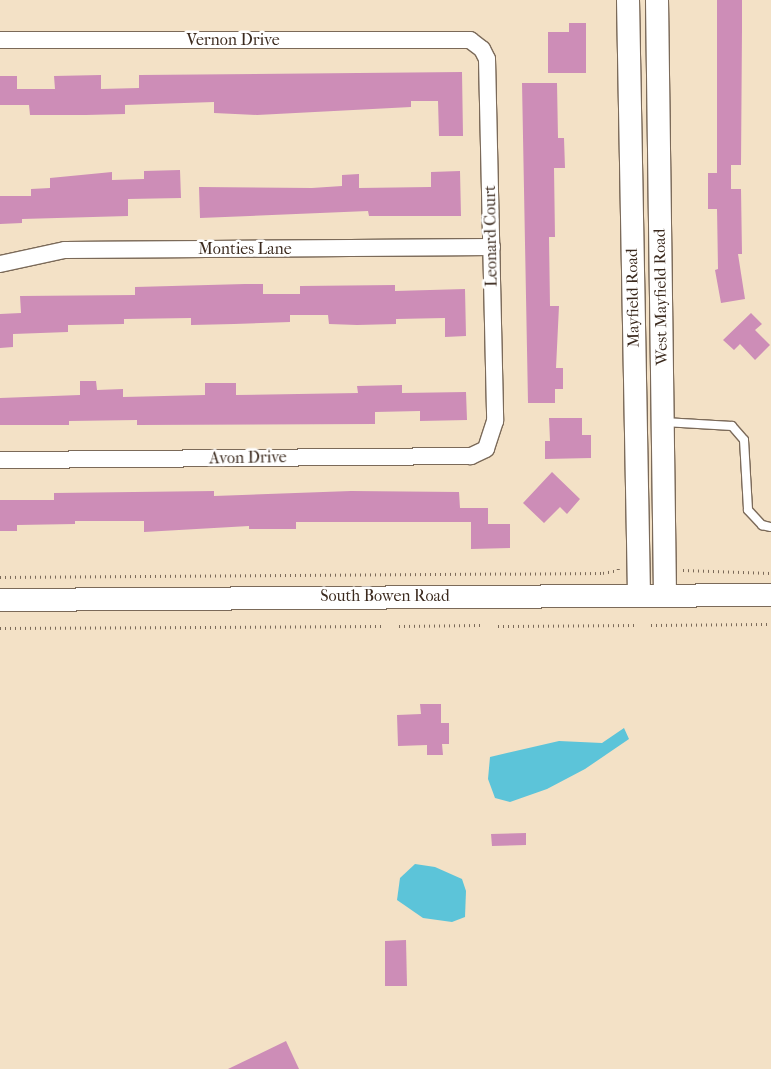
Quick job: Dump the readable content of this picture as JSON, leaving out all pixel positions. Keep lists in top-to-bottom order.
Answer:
{
  "streets": {
    "main road": ["West Mayfield Road", "Mayfield Road", "South Bowen Road"],
    "street": [
      "Vernon Drive",
      "Leonard Court",
      "Monties Lane",
      "Avon Drive"
    ]
  },
  "crossings": [
    ["Vernon Drive", "Leonard Court"],
    ["Leonard Court", "Monties Lane"],
    ["Leonard Court", "Avon Drive"],
    ["West Mayfield Road", "South Bowen Road"],
    ["Mayfield Road", "South Bowen Road"]
  ]
}
